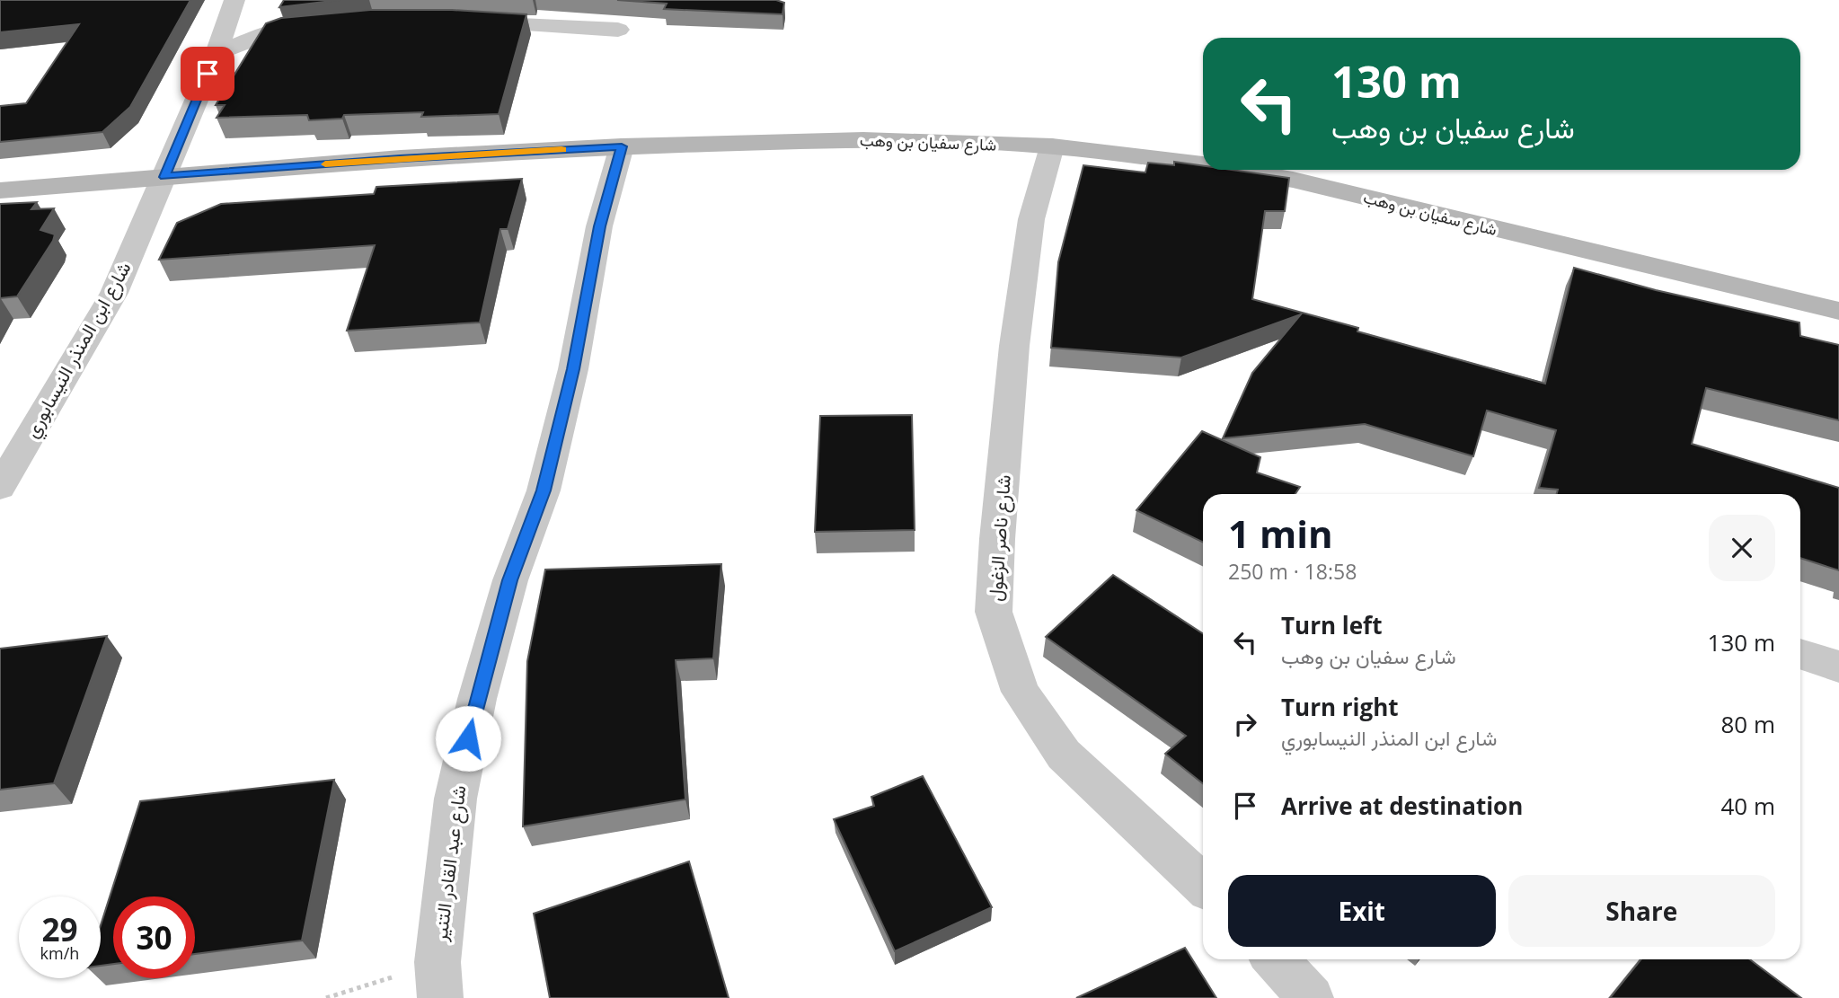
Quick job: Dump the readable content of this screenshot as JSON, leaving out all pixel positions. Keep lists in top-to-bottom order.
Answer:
{
  "streets": {
    "street": [
      "شارع سفيان بن وهب",
      "شارع ابن المنذر النيسابوري",
      "شارع ناصر الزغول",
      "شارع عبد القادر التنير"
    ]
  },
  "crossings": [
    ["شارع سفيان بن وهب", "شارع ابن المنذر النيسابوري"],
    ["شارع سفيان بن وهب", "شارع ناصر الزغول"],
    ["شارع سفيان بن وهب", "شارع عبد القادر التنير"]
  ],
  "page": {
    "turn": ["130 m", "شارع سفيان بن وهب"],
    "heading": ["1 min", "250 m · 18:58"],
    "list": [
      {
        "name": "Turn left",
        "note": "شارع سفيان بن وهب",
        "value": "130 m"
      },
      {
        "name": "Turn right",
        "note": "شارع ابن المنذر النيسابوري",
        "value": "80 m"
      },
      {
        "name": "Arrive at destination",
        "value": "40 m"
      }
    ],
    "buttons": ["Exit", "Share"],
    "speed": "29 km/h",
    "limit": "30"
  }
}
